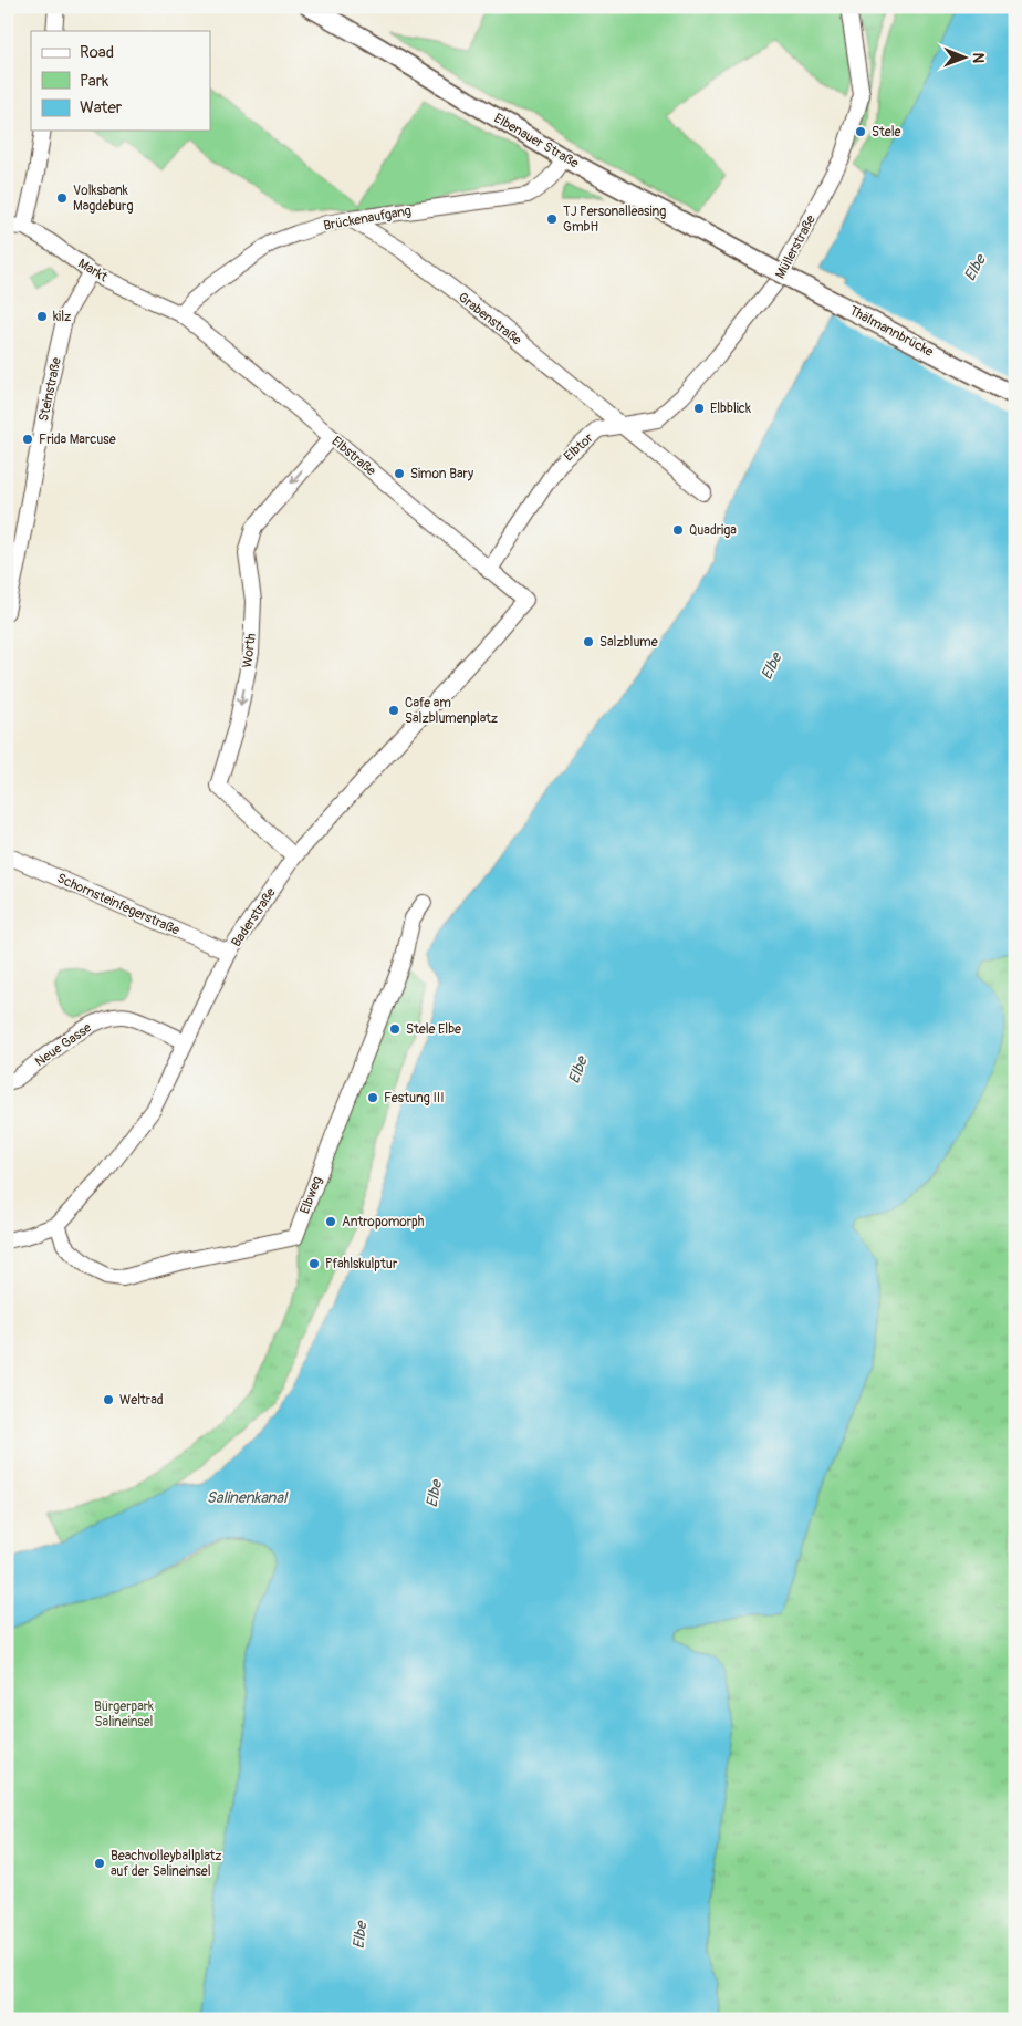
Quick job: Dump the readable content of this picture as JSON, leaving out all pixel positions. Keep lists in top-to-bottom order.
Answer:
{
  "streets": {
    "street": [
      "Elbenauer Straße",
      "Brückenaufgang",
      "Müllerstraße",
      "Markt",
      "Grabenstraße",
      "Thälmannbrücke",
      "Steinstraße",
      "Elbtor",
      "Elbstraße",
      "Worth",
      "Schornsteinfegerstraße",
      "Baderstraße",
      "Neue Gasse",
      "Elbweg"
    ]
  },
  "crossings": [
    ["Elbenauer Straße", "Brückenaufgang"],
    ["Elbenauer Straße", "Thälmannbrücke"],
    ["Brückenaufgang", "Markt"],
    ["Brückenaufgang", "Grabenstraße"],
    ["Brückenaufgang", "Elbstraße"],
    ["Müllerstraße", "Grabenstraße"],
    ["Müllerstraße", "Elbtor"],
    ["Markt", "Steinstraße"],
    ["Markt", "Elbstraße"],
    ["Grabenstraße", "Elbtor"],
    ["Elbtor", "Elbstraße"],
    ["Elbstraße", "Worth"],
    ["Elbstraße", "Baderstraße"],
    ["Worth", "Baderstraße"],
    ["Schornsteinfegerstraße", "Baderstraße"],
    ["Baderstraße", "Neue Gasse"],
    ["Baderstraße", "Elbweg"]
  ],
  "one_way": ["Worth"],
  "water": ["Elbe", "Salinenkanal"],
  "parks": ["Bürgerpark Salineinsel"],
  "places": [
    "Stele",
    "Volksbank Magdeburg",
    "TJ Personalleasing GmbH",
    "kilz",
    "Elbblick",
    "Frida Marcuse",
    "Simon Bary",
    "Quadriga",
    "Salzblume",
    "Cafe am Salzblumenplatz",
    "Stele Elbe",
    "Festung III",
    "Antropomorph",
    "Pfahlskulptur",
    "Weltrad",
    "Beachvolleyballplatz auf der Salineinsel"
  ],
  "legend": ["Road", "Park", "Water"],
  "north": "right"
}
